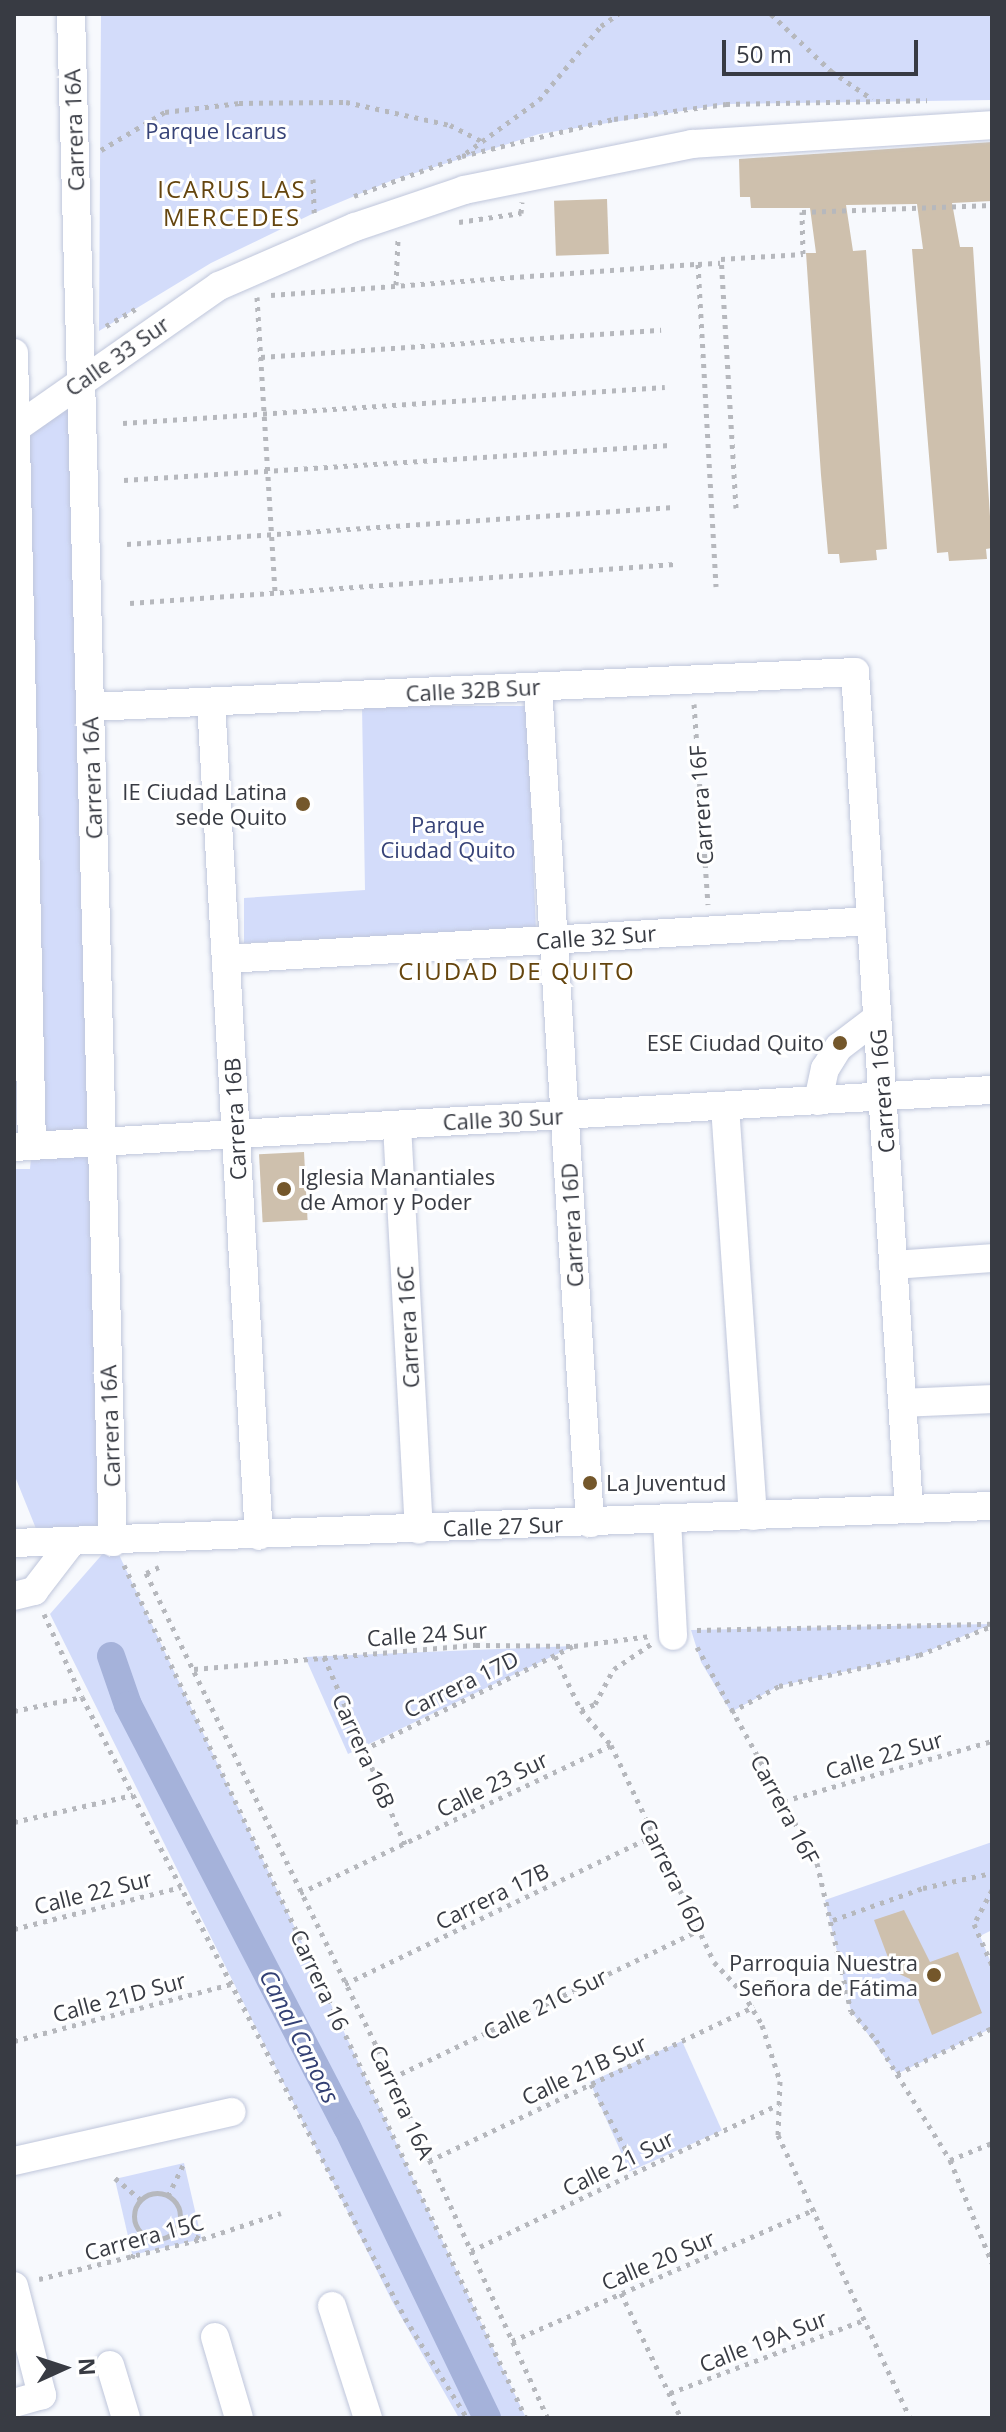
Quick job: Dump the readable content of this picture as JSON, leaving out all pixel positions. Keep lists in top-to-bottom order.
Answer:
{
  "streets": {
    "street": [
      "Carrera 16A",
      "Calle 33 Sur",
      "Calle 32B Sur",
      "Calle 32 Sur",
      "Carrera 16G",
      "Carrera 16B",
      "Calle 30 Sur",
      "Carrera 16D",
      "Carrera 16C",
      "Calle 27 Sur"
    ],
    "path": [
      "Carrera 16F",
      "Calle 24 Sur",
      "Carrera 17D",
      "Calle 22 Sur",
      "Calle 23 Sur",
      "Carrera 17B",
      "Carrera 16",
      "Calle 21D Sur",
      "Calle 21C Sur",
      "Calle 21B Sur",
      "Calle 21 Sur",
      "Carrera 15C",
      "Calle 20 Sur",
      "Calle 19A Sur"
    ]
  },
  "crossings": [
    ["Carrera 16A", "Calle 33 Sur"],
    ["Carrera 16A", "Calle 32B Sur"],
    ["Carrera 16A", "Calle 30 Sur"],
    ["Carrera 16A", "Calle 27 Sur"],
    ["Carrera 16A", "Calle 24 Sur"],
    ["Carrera 16A", "Calle 23 Sur"],
    ["Carrera 16A", "Carrera 17B"],
    ["Carrera 16A", "Carrera 16"],
    ["Carrera 16A", "Calle 21C Sur"],
    ["Carrera 16A", "Calle 21B Sur"],
    ["Carrera 16A", "Calle 21 Sur"],
    ["Carrera 16A", "Calle 20 Sur"],
    ["Calle 32B Sur", "Carrera 16F"],
    ["Calle 32B Sur", "Carrera 16G"],
    ["Calle 32B Sur", "Carrera 16B"],
    ["Calle 32B Sur", "Carrera 16D"],
    ["Carrera 16F", "Calle 32 Sur"],
    ["Carrera 16F", "Calle 24 Sur"],
    ["Carrera 16F", "Calle 22 Sur"],
    ["Calle 32 Sur", "Carrera 16G"],
    ["Calle 32 Sur", "Carrera 16B"],
    ["Calle 32 Sur", "Carrera 16D"],
    ["Carrera 16G", "Calle 30 Sur"],
    ["Carrera 16G", "Calle 27 Sur"],
    ["Carrera 16B", "Calle 30 Sur"],
    ["Carrera 16B", "Calle 27 Sur"],
    ["Carrera 16B", "Calle 24 Sur"],
    ["Carrera 16B", "Carrera 17D"],
    ["Carrera 16B", "Calle 23 Sur"],
    ["Calle 30 Sur", "Carrera 16D"],
    ["Calle 30 Sur", "Carrera 16C"],
    ["Carrera 16D", "Calle 27 Sur"],
    ["Carrera 16D", "Carrera 17D"],
    ["Carrera 16D", "Calle 23 Sur"],
    ["Carrera 16D", "Carrera 17B"],
    ["Carrera 16D", "Calle 21C Sur"],
    ["Carrera 16D", "Calle 21B Sur"],
    ["Carrera 16D", "Calle 21 Sur"],
    ["Carrera 16D", "Calle 20 Sur"],
    ["Carrera 16D", "Calle 19A Sur"],
    ["Carrera 16C", "Calle 27 Sur"],
    ["Calle 27 Sur", "Carrera 16"],
    ["Calle 24 Sur", "Carrera 17D"]
  ],
  "districts": ["ICARUS LAS MERCEDES", "CIUDAD DE QUITO"],
  "water": ["Canal Canoas"],
  "parks": ["Parque Icarus", "Parque Ciudad Quito"],
  "places": [
    "IE Ciudad Latina sede Quito",
    "ESE Ciudad Quito",
    "Iglesia Manantiales de Amor y Poder",
    "La Juventud",
    "Parroquia Nuestra Señora de Fátima"
  ],
  "scale_bar": "50 m",
  "north": "right"
}
